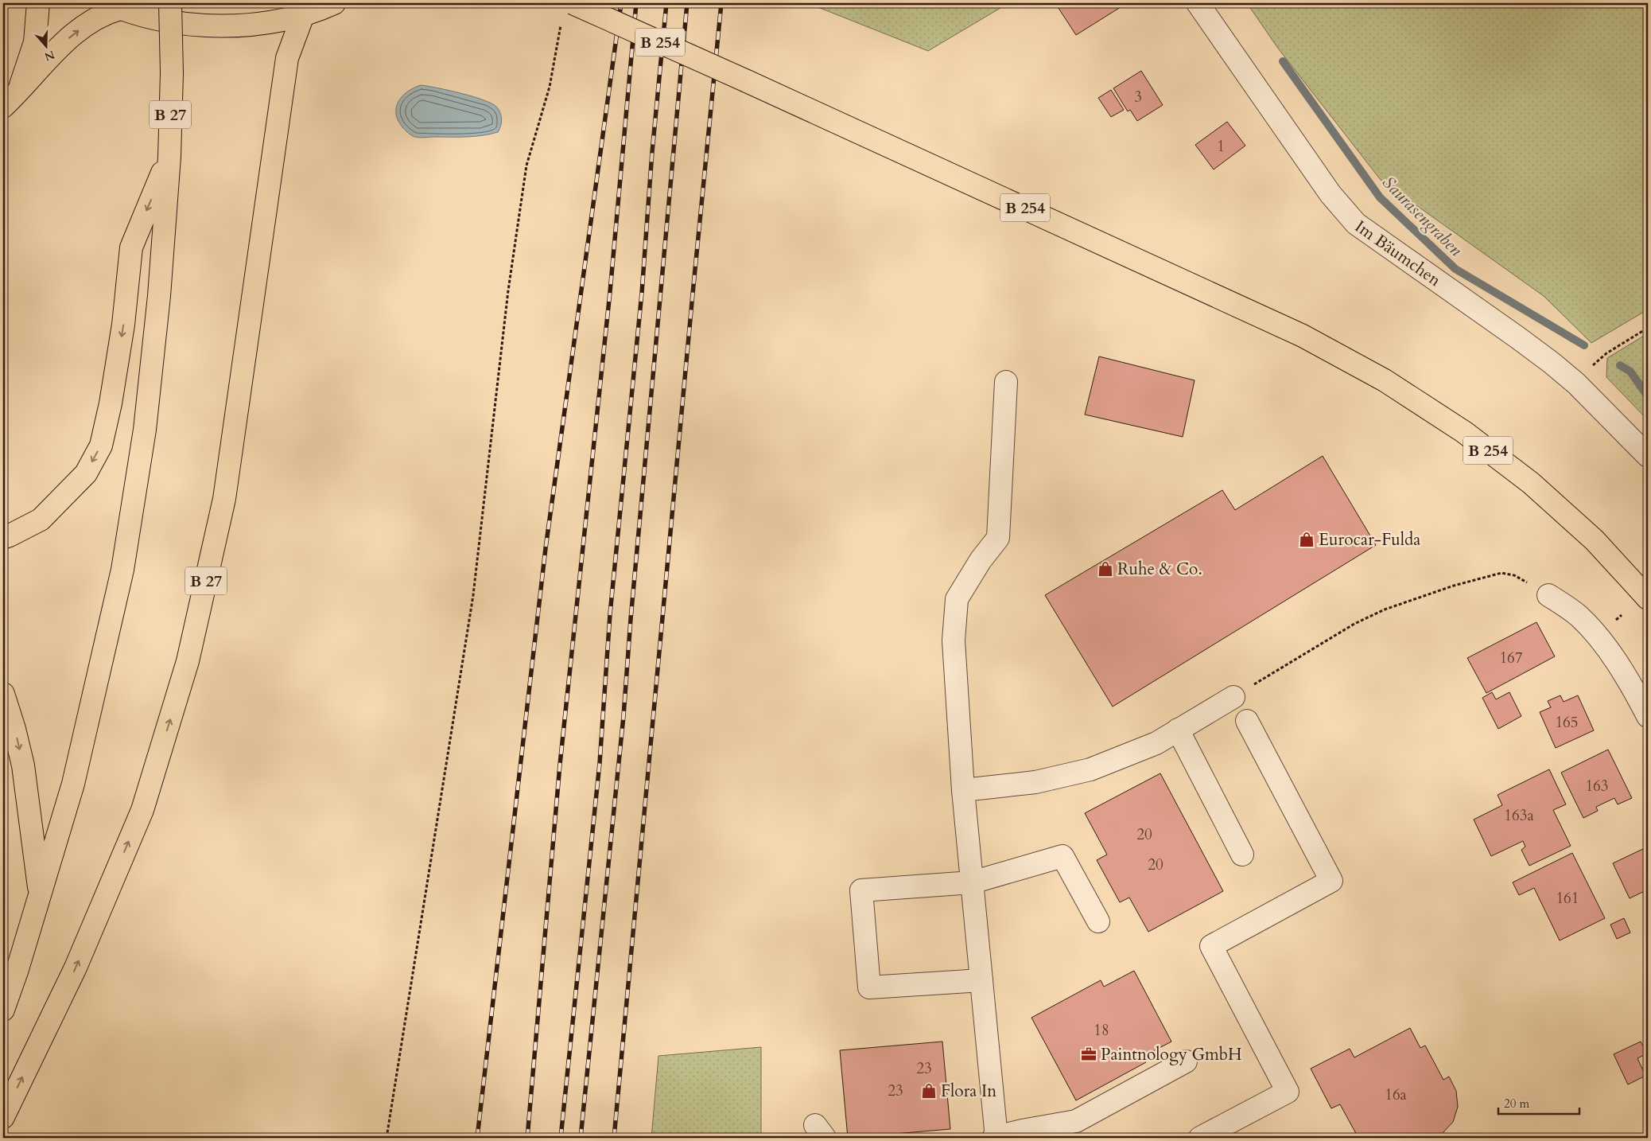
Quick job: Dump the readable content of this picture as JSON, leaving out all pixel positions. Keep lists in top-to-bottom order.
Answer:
{
  "streets": {
    "main road": ["B 254", "B 27"],
    "street": ["Im Bäumchen"]
  },
  "water": ["Saurasengraben"],
  "places": {
    "shop": ["Eurocar-Fulda", "Ruhe & Co.", "Flora In"],
    "office": ["Paintnology GmbH"]
  },
  "house_numbers": [
    "3",
    "1",
    "167",
    "165",
    "163",
    "163a",
    "20",
    "20",
    "161",
    "18",
    "23",
    "23",
    "16a"
  ],
  "scale_bar": "20 m",
  "north": "bottom"
}
